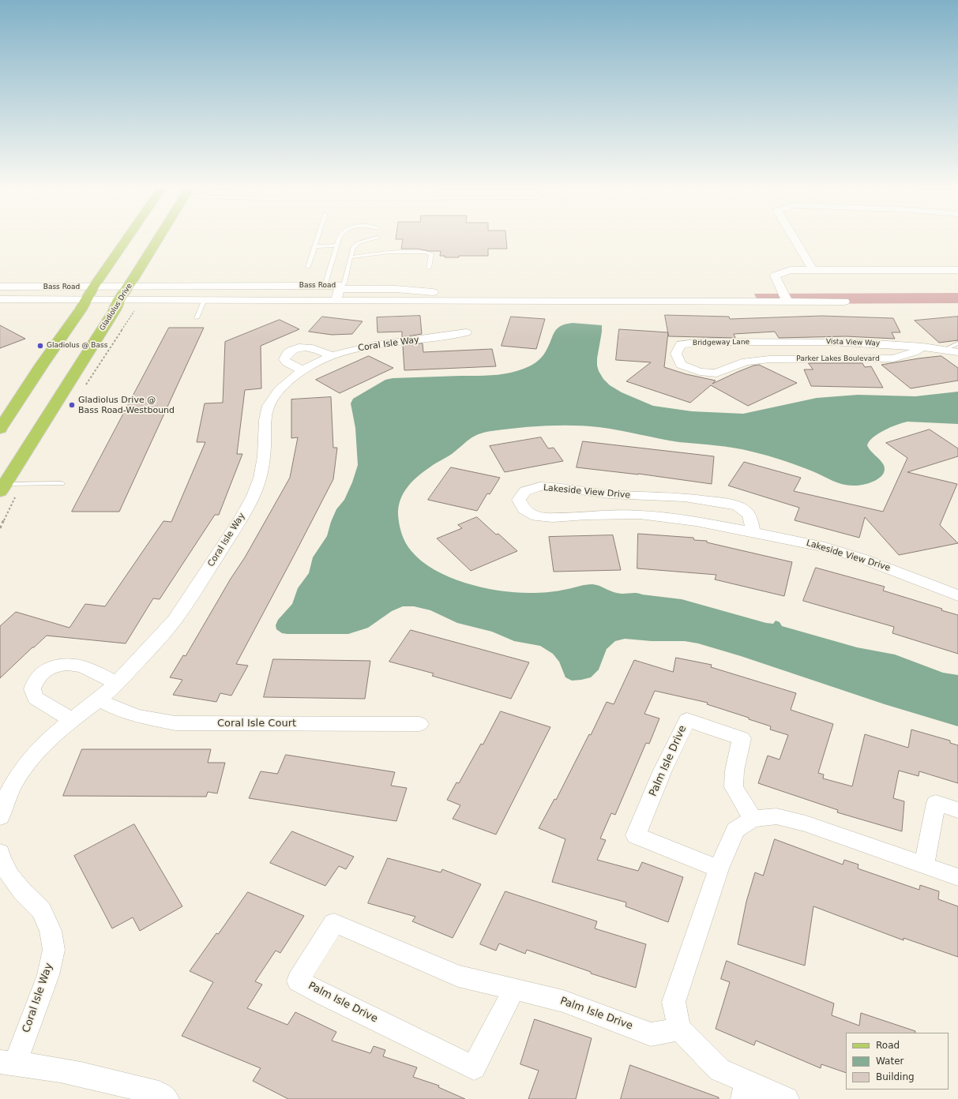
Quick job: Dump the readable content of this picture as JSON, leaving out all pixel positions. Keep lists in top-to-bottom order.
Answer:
{
  "streets": {
    "main road": ["Gladiolus Drive"],
    "street": [
      "Bass Road",
      "Bridgeway Lane",
      "Vista View Way",
      "Coral Isle Way",
      "Parker Lakes Boulevard",
      "Lakeside View Drive",
      "Coral Isle Court",
      "Palm Isle Drive"
    ]
  },
  "crossings": [
    ["Bass Road", "Gladiolus Drive"],
    ["Bridgeway Lane", "Vista View Way"],
    ["Bridgeway Lane", "Parker Lakes Boulevard"],
    ["Vista View Way", "Parker Lakes Boulevard"],
    ["Coral Isle Way", "Coral Isle Court"]
  ],
  "places": ["Gladiolus @ Bass", "Gladiolus Drive @ Bass Road-Westbound"],
  "legend": ["Road", "Water", "Building"]
}
